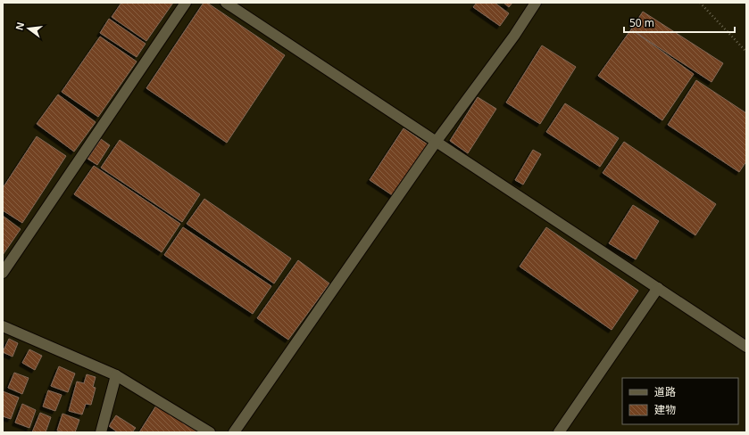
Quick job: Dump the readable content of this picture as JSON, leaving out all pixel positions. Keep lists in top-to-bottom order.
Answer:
{
  "legend": ["道路", "建物"],
  "scale_bar": "50 m",
  "north": "left"
}
